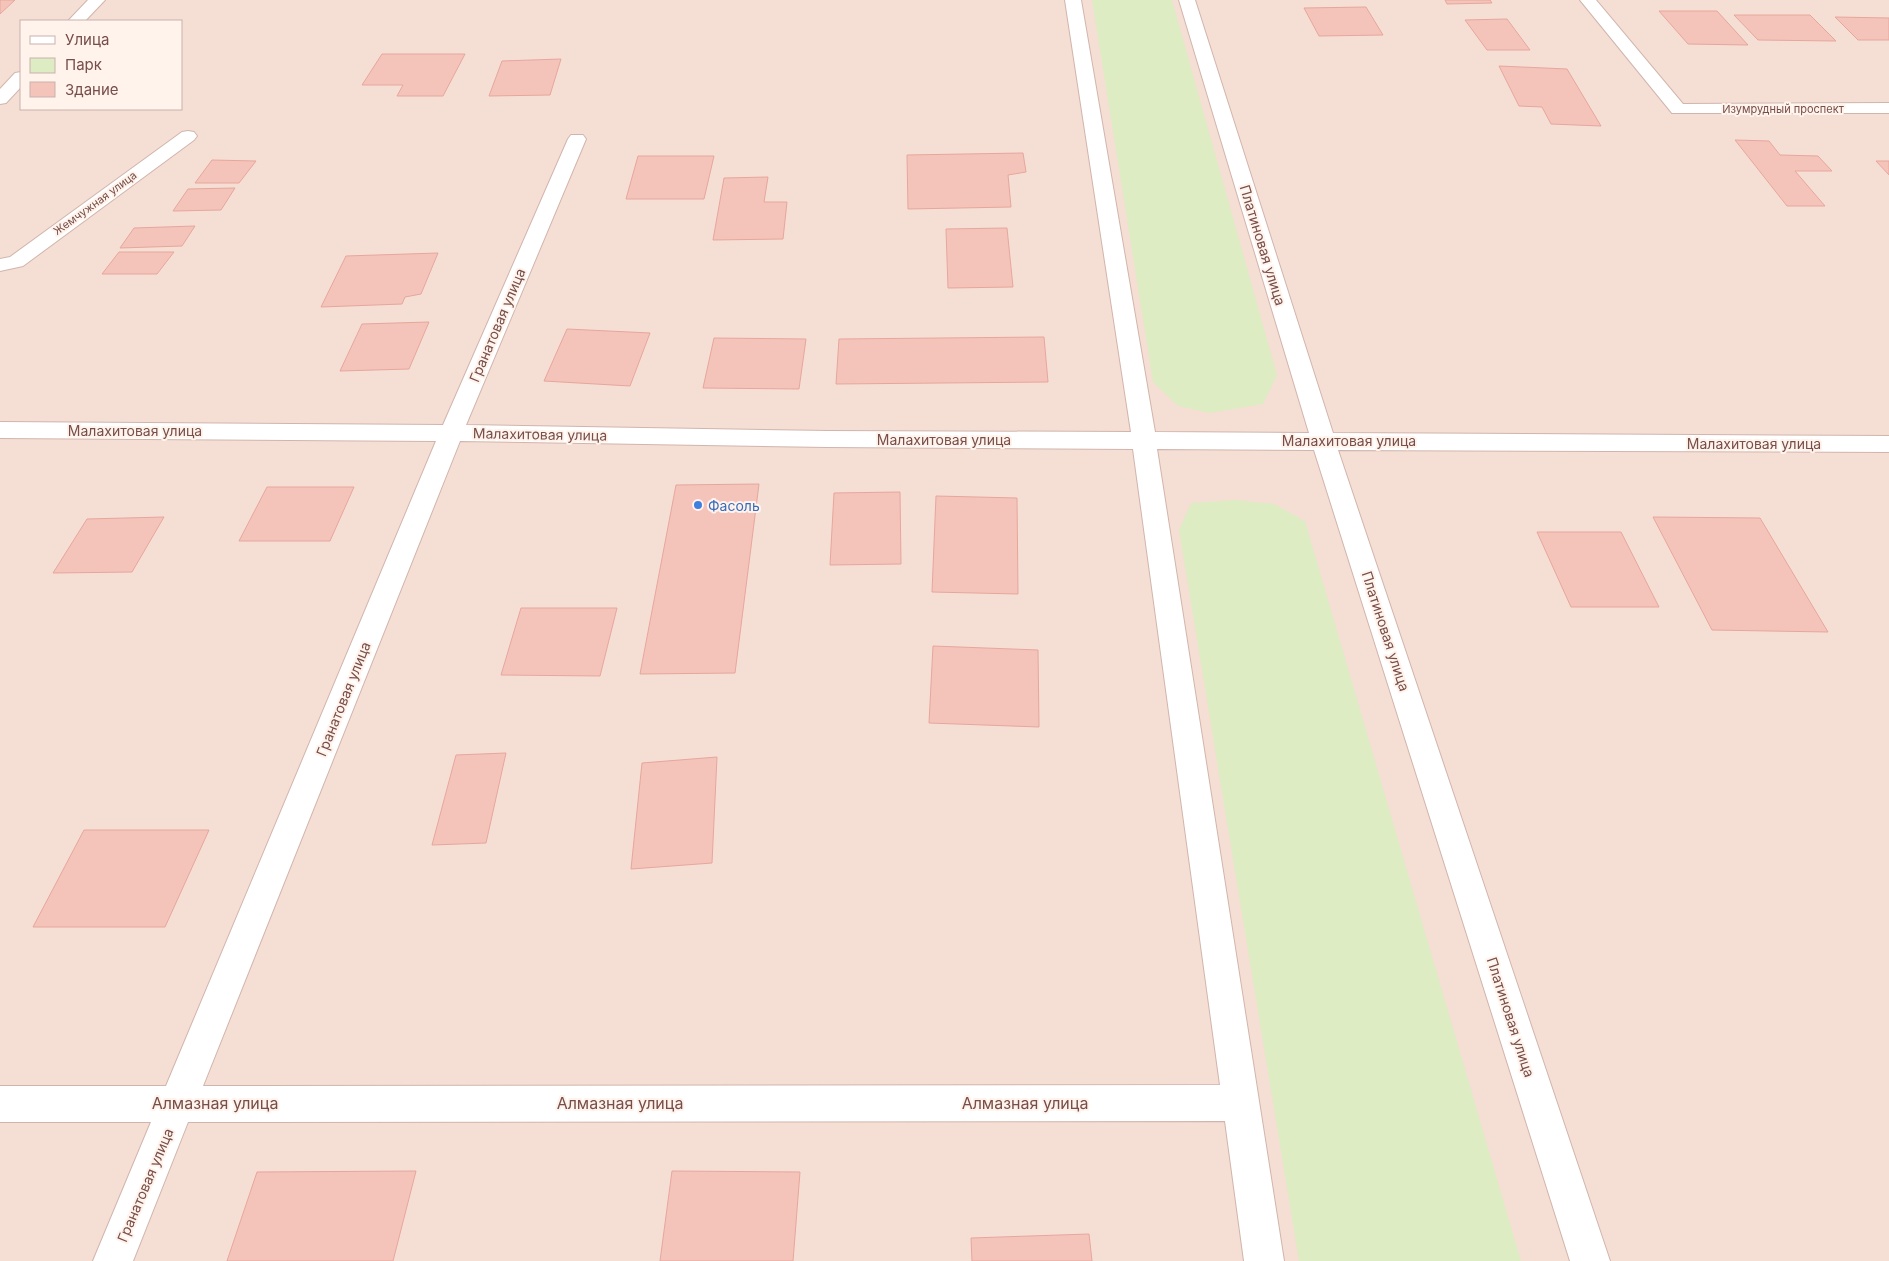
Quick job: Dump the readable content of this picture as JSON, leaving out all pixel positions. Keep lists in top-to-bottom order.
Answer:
{
  "streets": {
    "street": [
      "Изумрудный проспект",
      "Жемчужная улица",
      "Платиновая улица",
      "Гранатовая улица",
      "Малахитовая улица",
      "Алмазная улица"
    ]
  },
  "crossings": [
    ["Платиновая улица", "Малахитовая улица"],
    ["Гранатовая улица", "Малахитовая улица"],
    ["Гранатовая улица", "Алмазная улица"]
  ],
  "places": ["Фасоль"],
  "legend": ["Улица", "Парк", "Здание"]
}
